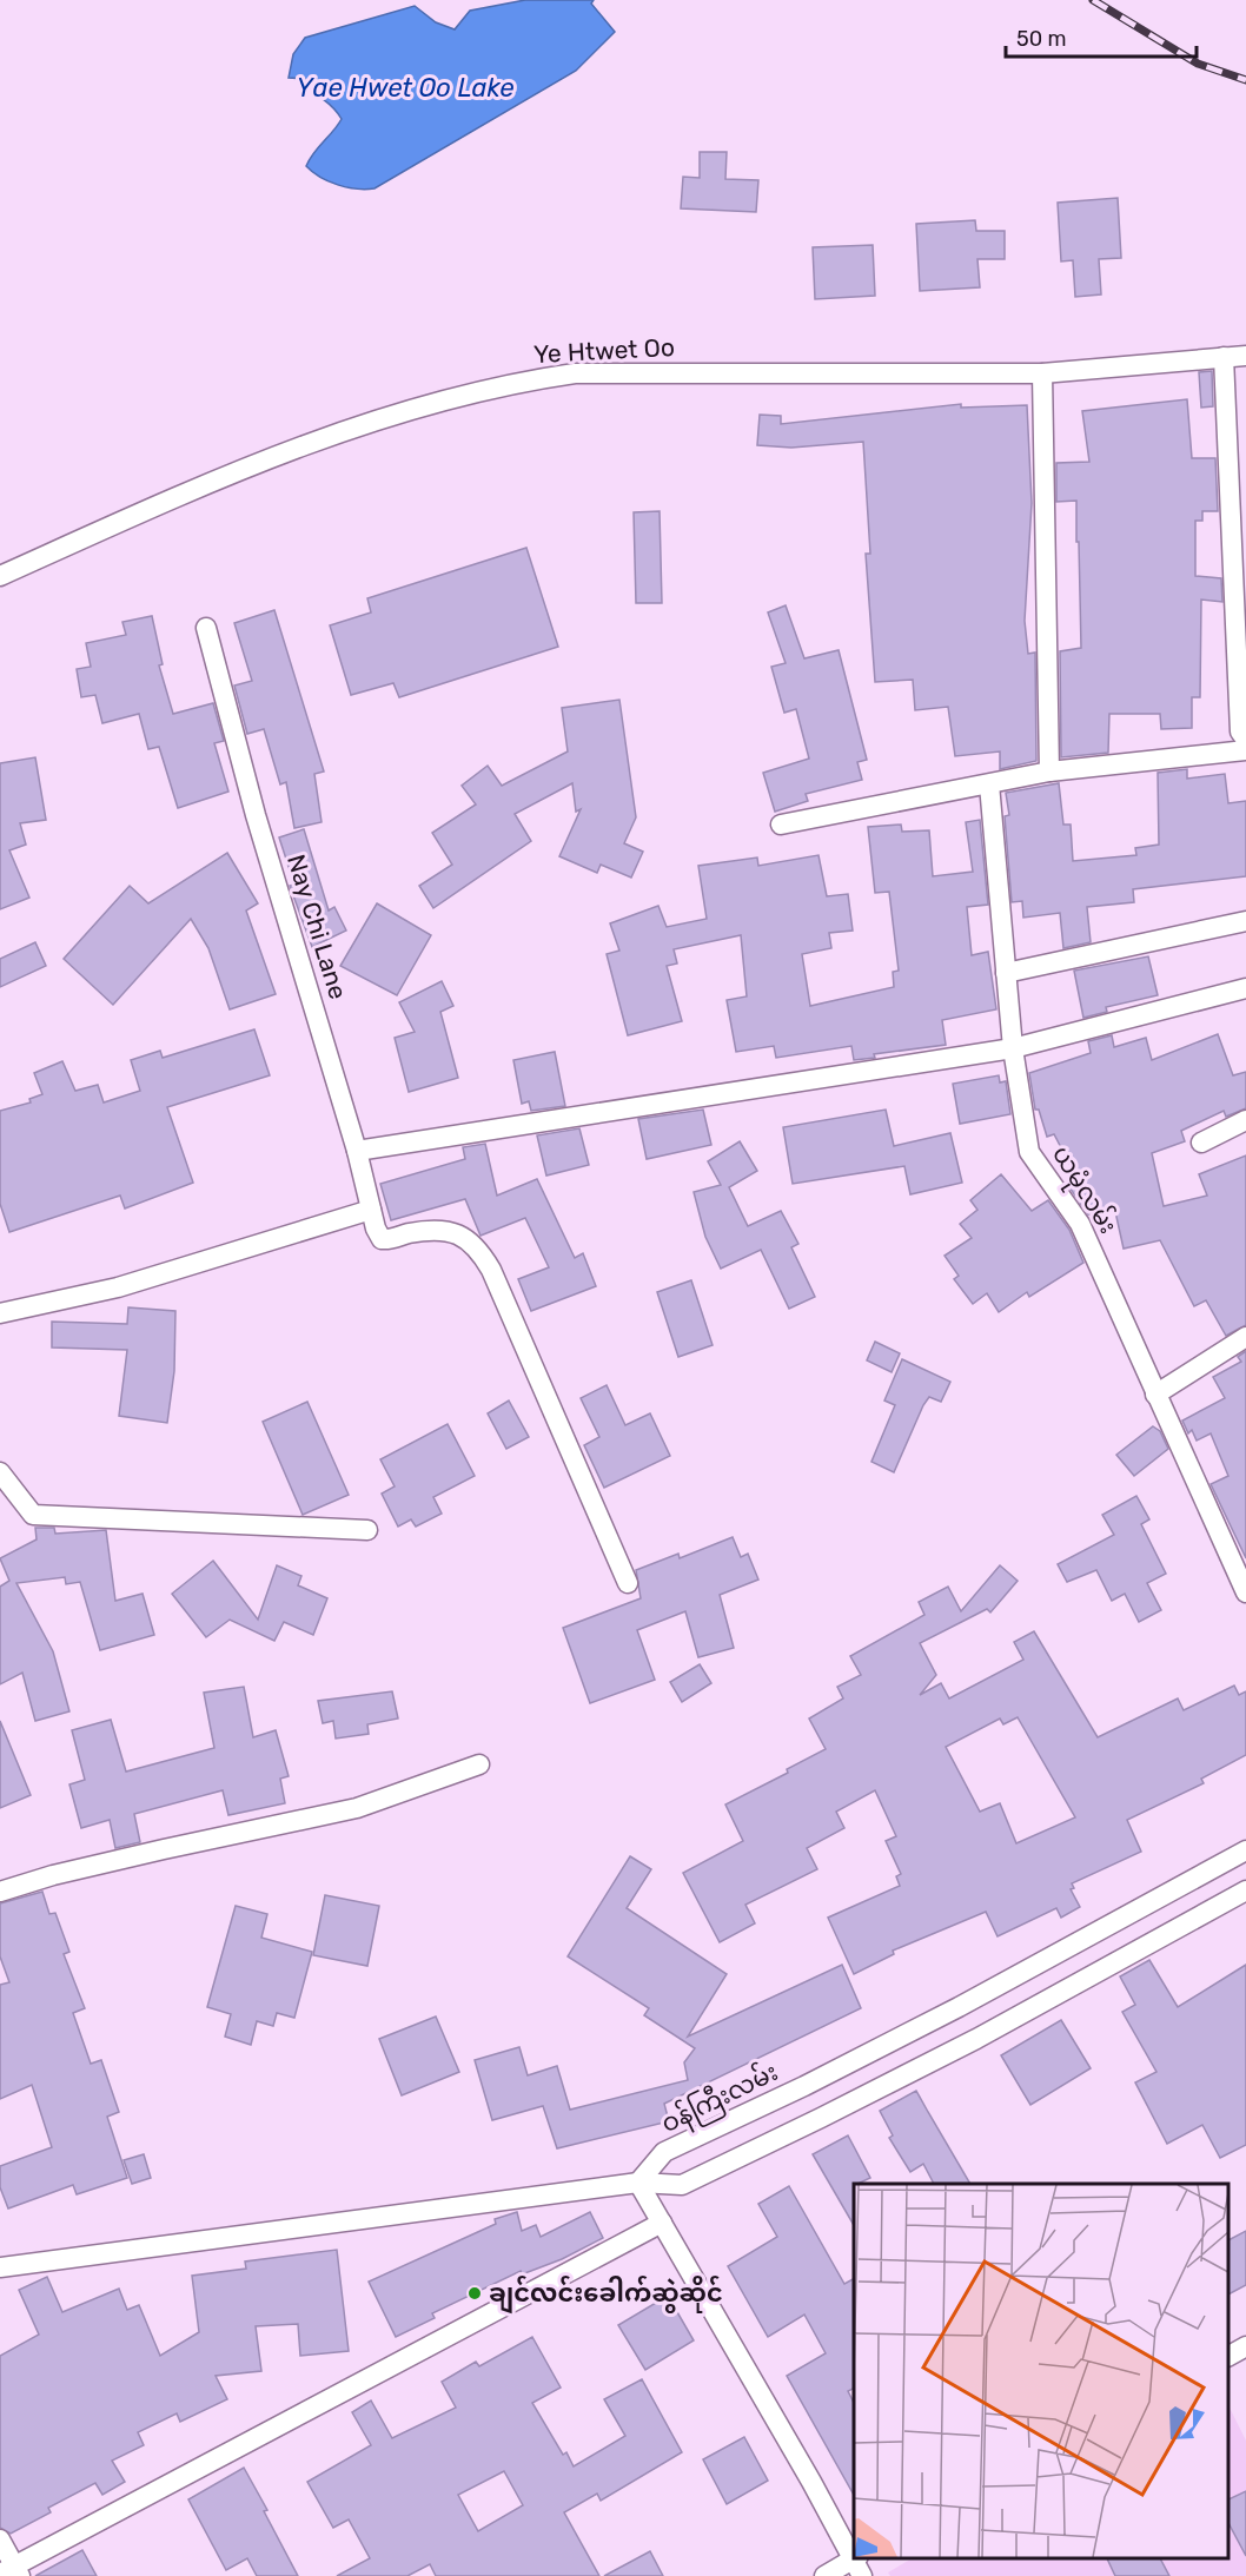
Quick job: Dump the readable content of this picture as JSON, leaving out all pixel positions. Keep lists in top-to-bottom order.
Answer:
{
  "streets": {
    "street": [
      "Ye Htwet Oo",
      "Nay Chi Lane",
      "ယမုံလမ်း",
      "ဝန်ကြီးလမ်း"
    ]
  },
  "water": ["Yae Hwet Oo Lake"],
  "places": ["ချင်လင်းခေါက်ဆွဲဆိုင်"],
  "scale_bar": "50 m"
}
